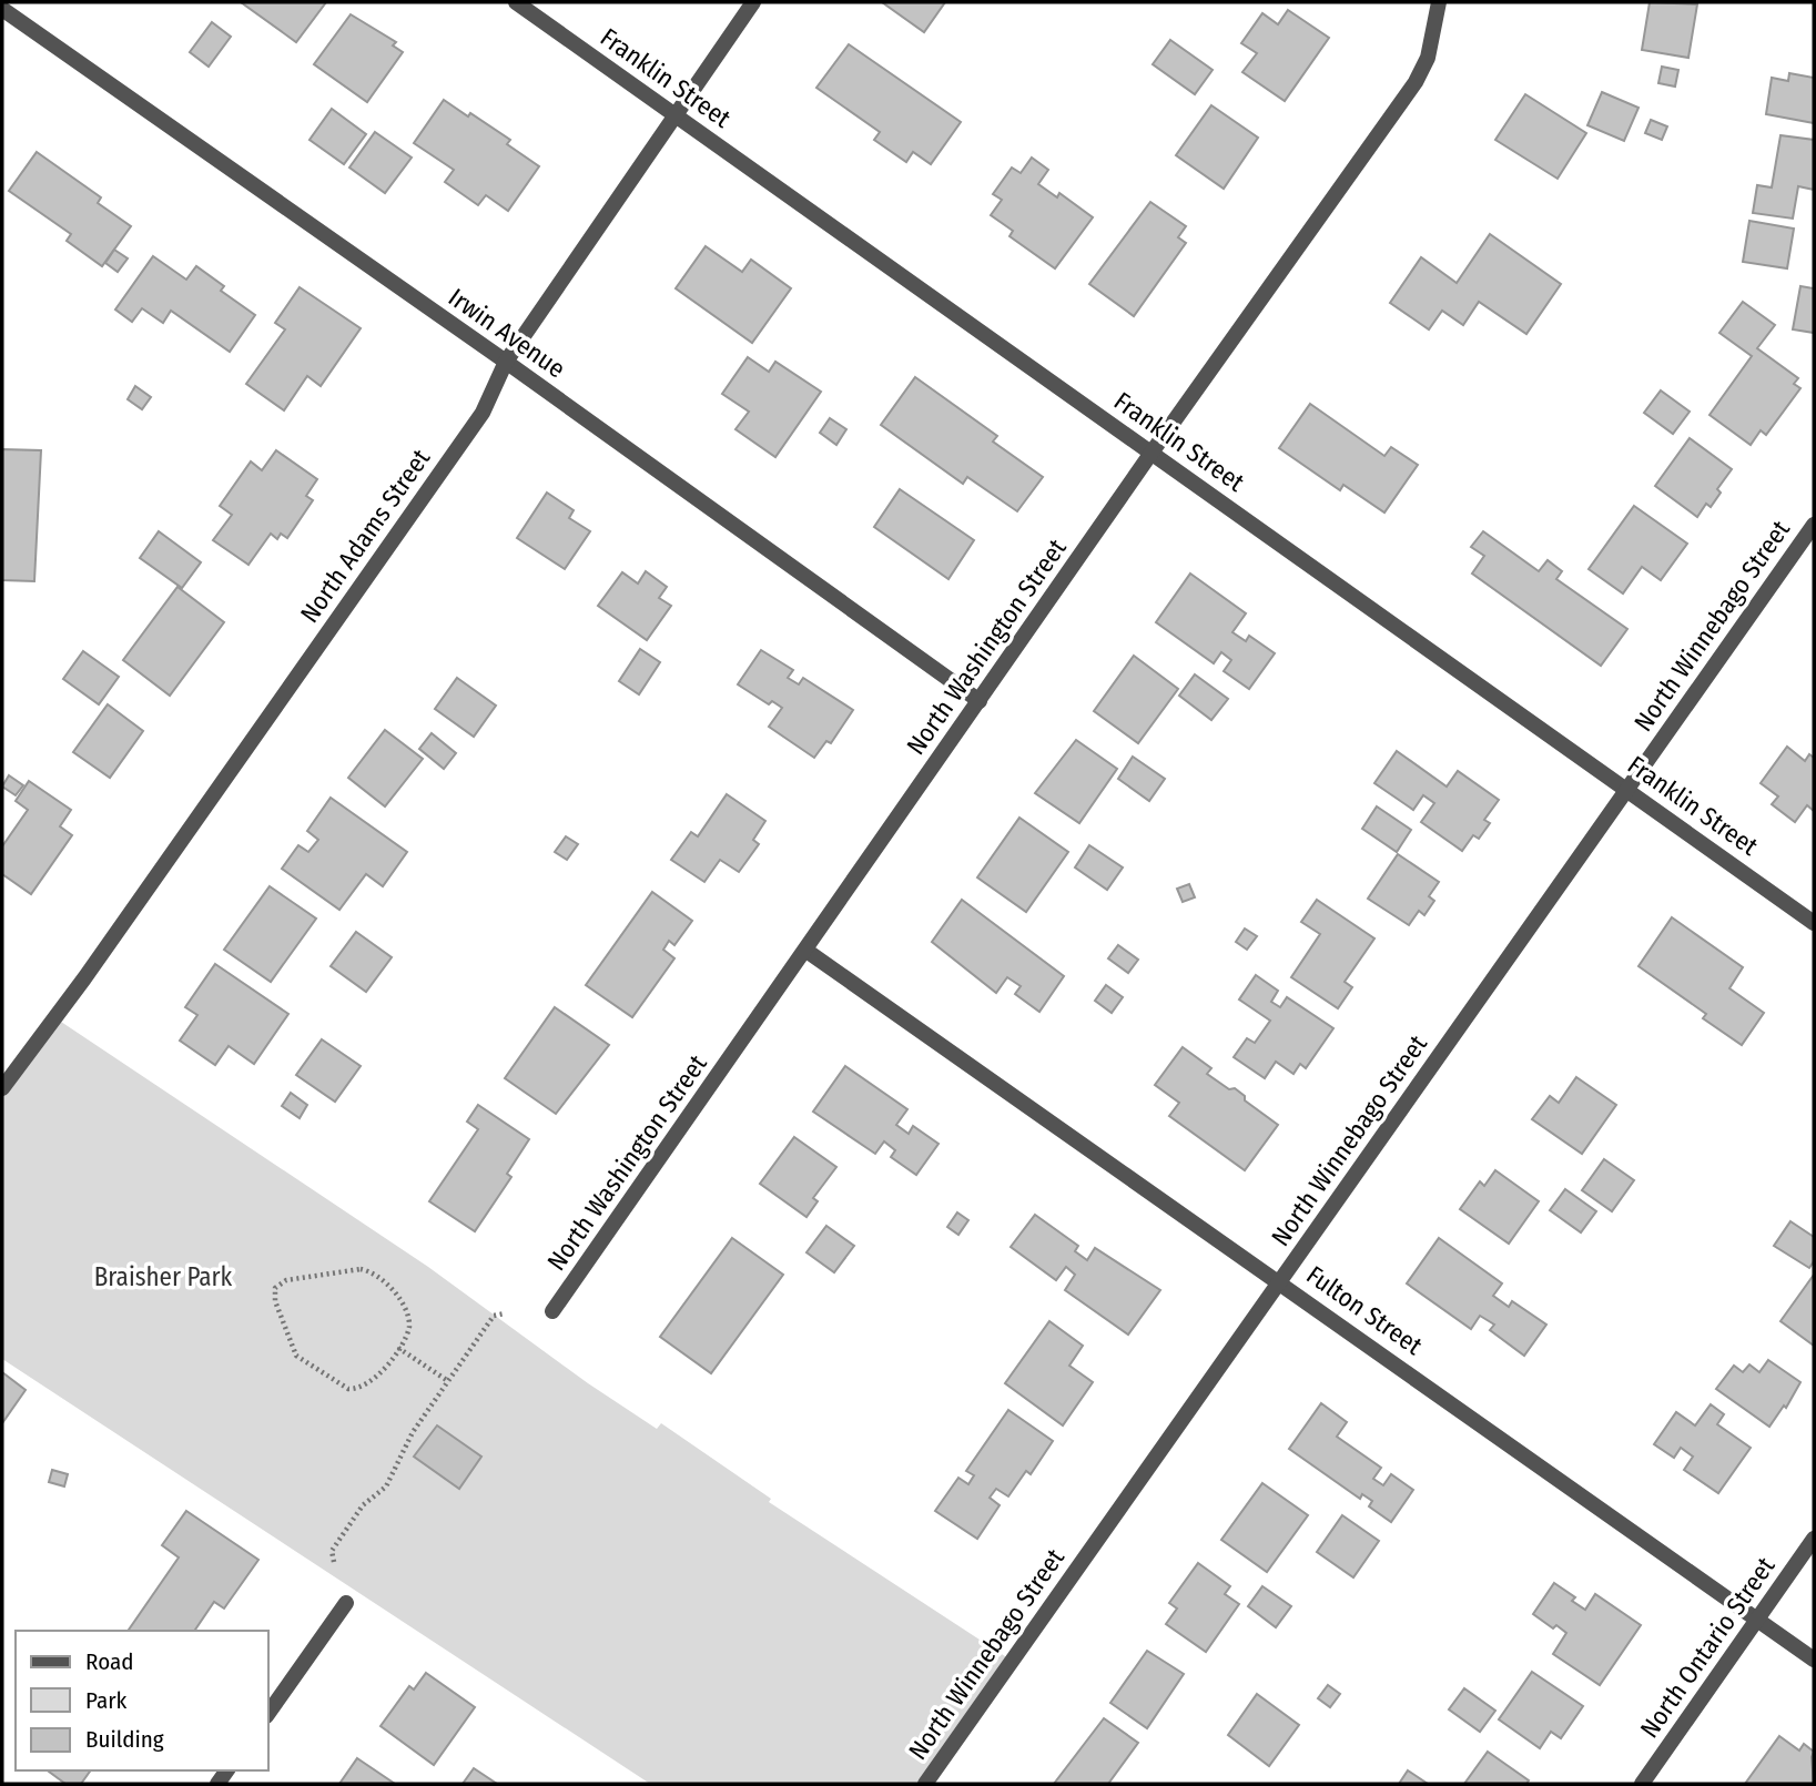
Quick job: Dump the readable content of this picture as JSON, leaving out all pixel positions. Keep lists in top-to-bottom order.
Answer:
{
  "streets": {
    "street": [
      "Franklin Street",
      "Irwin Avenue",
      "North Adams Street",
      "North Winnebago Street",
      "North Washington Street",
      "Fulton Street",
      "North Ontario Street"
    ]
  },
  "crossings": [
    ["Franklin Street", "North Adams Street"],
    ["Franklin Street", "North Winnebago Street"],
    ["Franklin Street", "North Washington Street"],
    ["Irwin Avenue", "North Adams Street"],
    ["Irwin Avenue", "North Washington Street"],
    ["North Winnebago Street", "Fulton Street"],
    ["North Washington Street", "Fulton Street"],
    ["Fulton Street", "North Ontario Street"]
  ],
  "parks": ["Braisher Park"],
  "legend": ["Road", "Park", "Building"]
}
